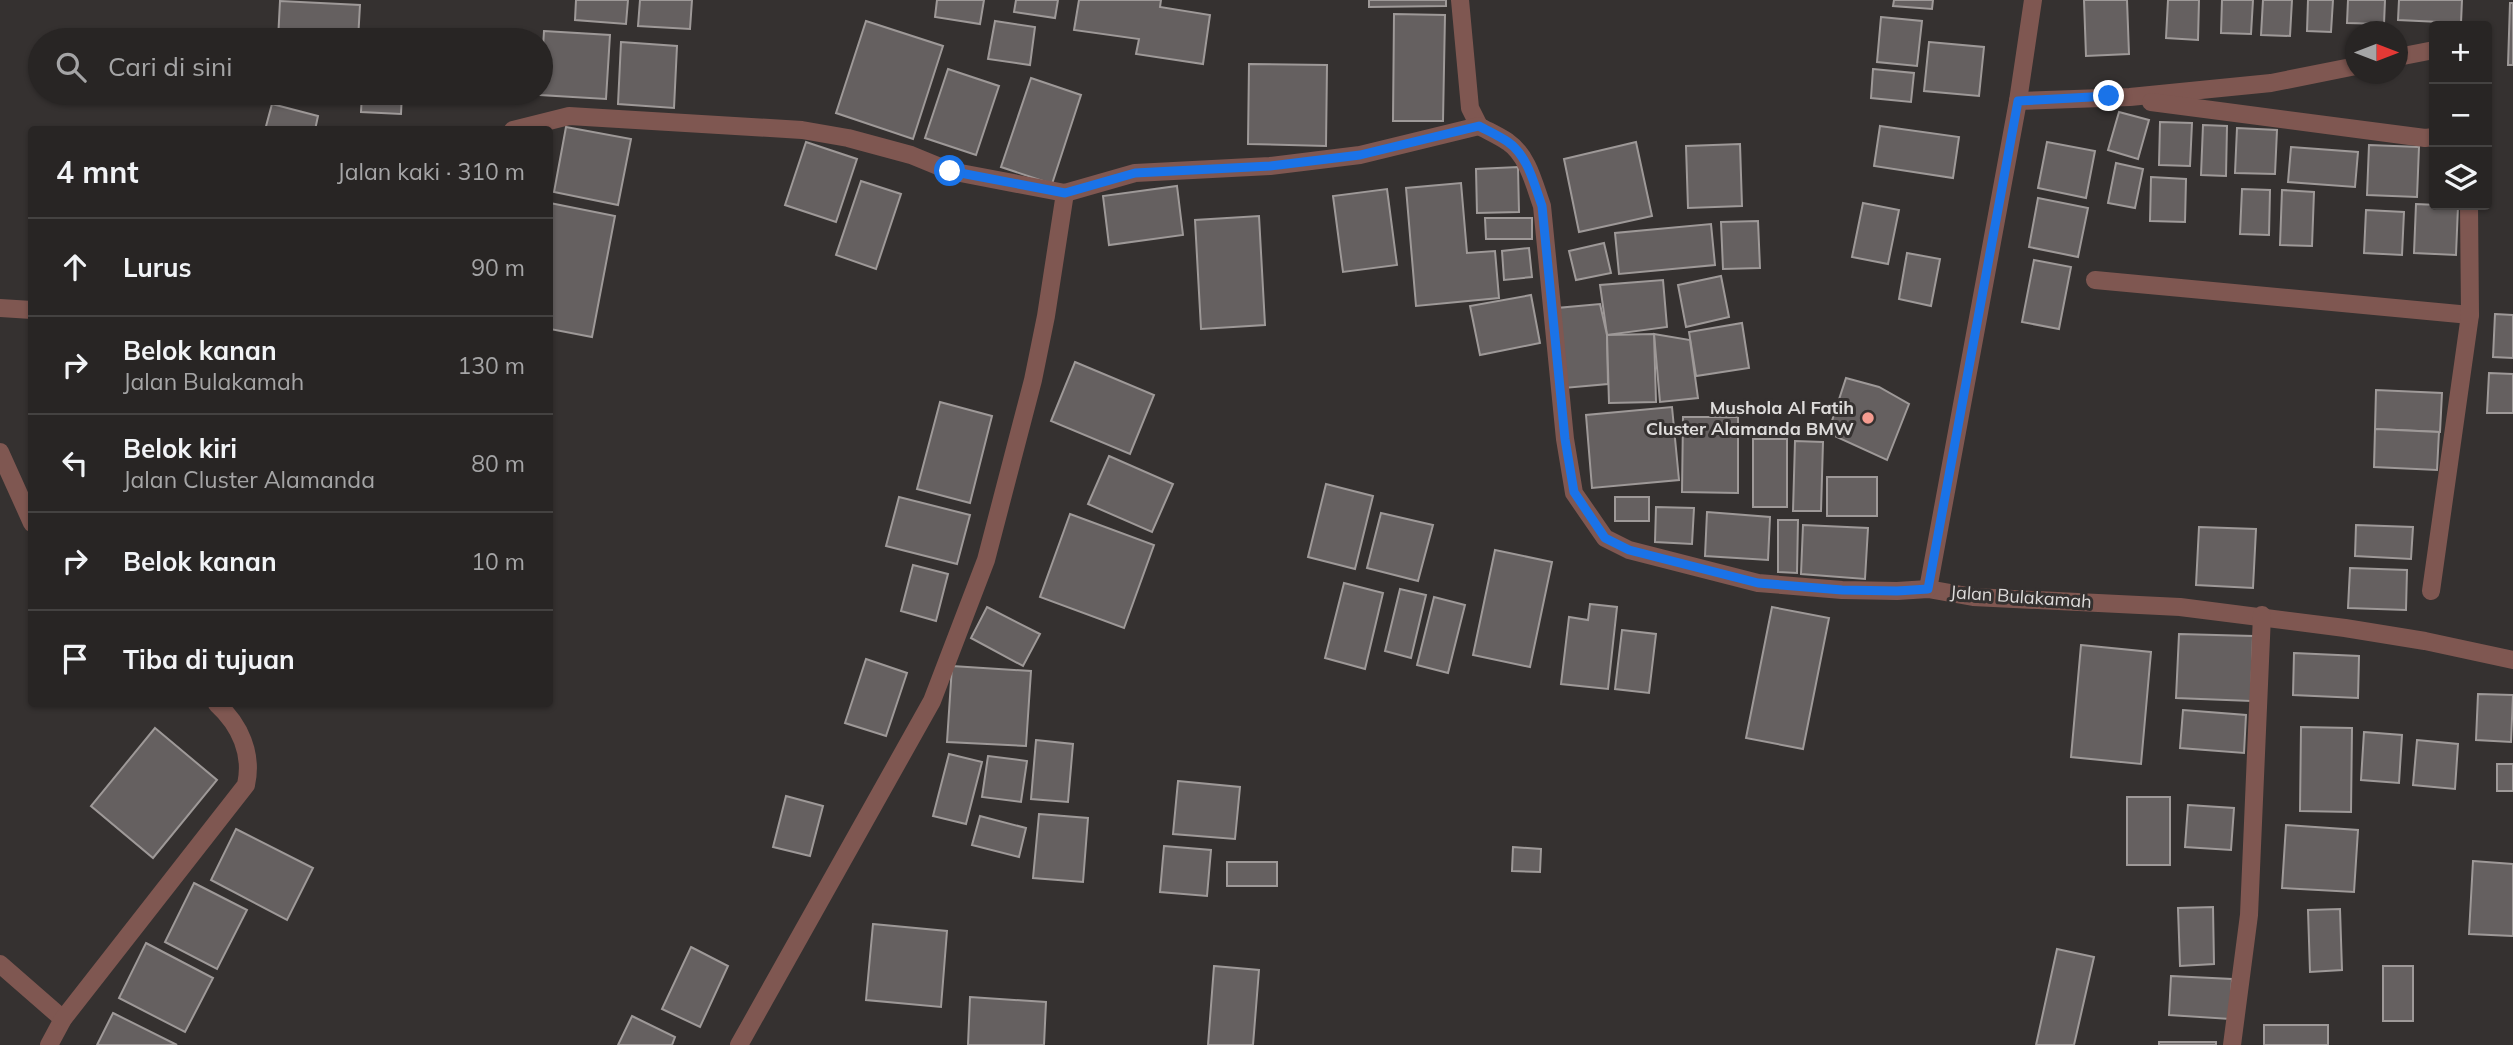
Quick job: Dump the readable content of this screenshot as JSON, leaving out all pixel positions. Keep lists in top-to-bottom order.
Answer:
{
  "streets": {
    "street": ["Jalan Bulakamah"]
  },
  "places": ["Mushola Al Fatih Cluster Alamanda BMW"],
  "north": "right",
  "page": {
    "map_buttons": ["+", "−"],
    "search": "Cari di sini",
    "heading": ["4 mnt", "Jalan kaki · 310 m"],
    "list": [
      ["Lurus", "90 m"],
      ["Belok kanan", "Jalan Bulakamah", "130 m"],
      ["Belok kiri", "Jalan Cluster Alamanda", "80 m"],
      ["Belok kanan", "10 m"],
      "Tiba di tujuan"
    ]
  }
}
